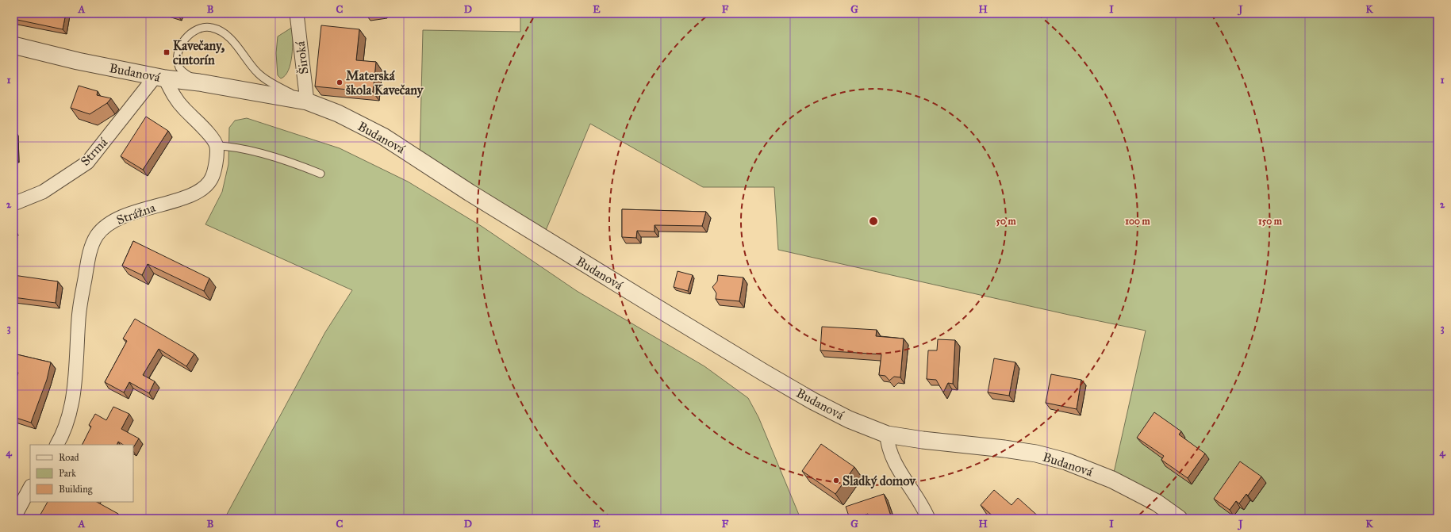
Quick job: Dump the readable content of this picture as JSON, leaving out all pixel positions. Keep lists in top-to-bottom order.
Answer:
{
  "streets": {
    "street": [
      "Široká",
      "Budanová",
      "Strmá",
      "Strážna"
    ]
  },
  "crossings": [
    ["Široká", "Budanová"],
    ["Budanová", "Strmá"]
  ],
  "places": {
    "transit": ["Kavečany, cintorín"],
    "other": ["Materská škola Kavečany", "Sladký domov"]
  },
  "legend": ["Road", "Park", "Building"],
  "grid": {
    "columns": [
      "A",
      "B",
      "C",
      "D",
      "E",
      "F",
      "G",
      "H",
      "I",
      "J",
      "K"
    ],
    "rows": [
      "1",
      "2",
      "3",
      "4"
    ]
  },
  "rings": ["50 m", "100 m", "150 m"]
}
